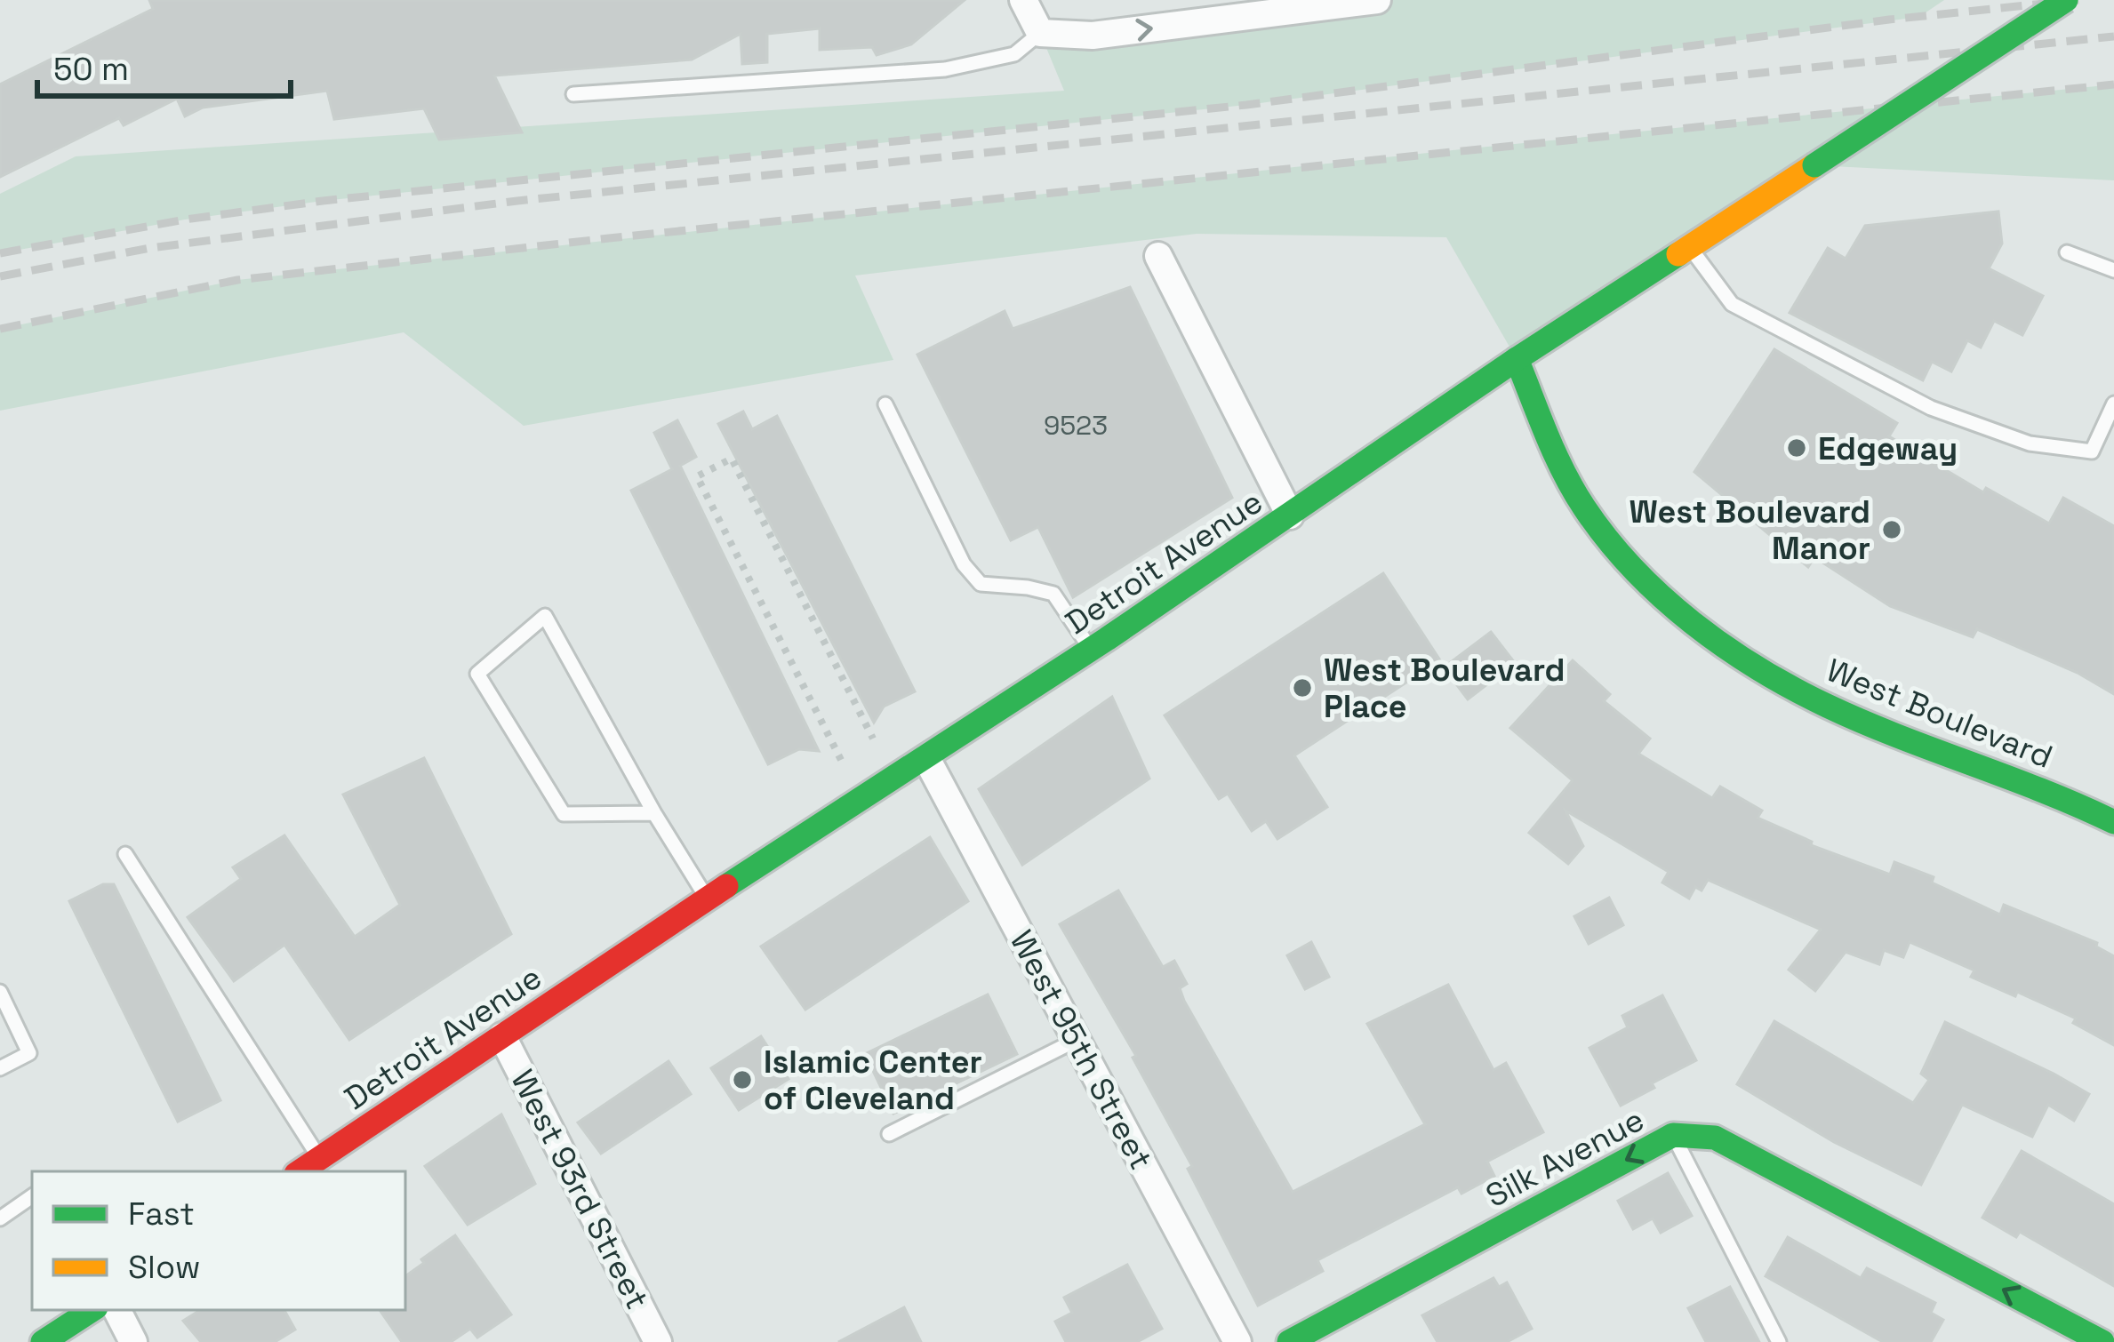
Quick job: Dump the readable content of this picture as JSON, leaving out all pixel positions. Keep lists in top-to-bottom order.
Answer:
{
  "streets": {
    "main road": ["Detroit Avenue", "West Boulevard", "Silk Avenue"],
    "street": ["West 95th Street", "West 93rd Street"]
  },
  "crossings": [
    ["Detroit Avenue", "West Boulevard"],
    ["Detroit Avenue", "West 95th Street"],
    ["Detroit Avenue", "West 93rd Street"]
  ],
  "one_way": ["Silk Avenue"],
  "places": [
    "Edgeway",
    "West Boulevard Manor",
    "West Boulevard Place",
    "Islamic Center of Cleveland"
  ],
  "house_numbers": ["9523"],
  "legend": ["Fast", "Slow"],
  "scale_bar": "50 m"
}
